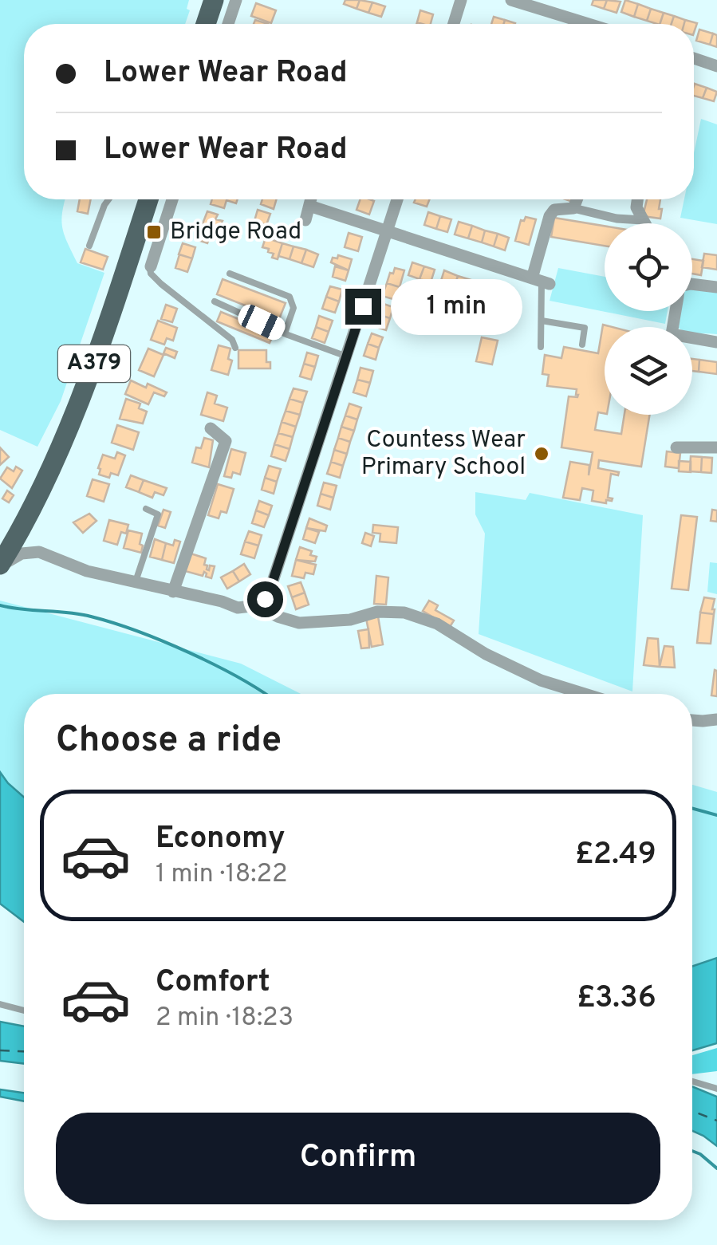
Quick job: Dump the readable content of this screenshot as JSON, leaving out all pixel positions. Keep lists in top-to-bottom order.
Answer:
{
  "streets": {
    "main road": ["A379"]
  },
  "places": {
    "transit": ["Bridge Road"],
    "other": ["Countess Wear Primary School"]
  },
  "page": {
    "banner": ["Lower Wear Road", "Lower Wear Road"],
    "bubble": "1 min",
    "heading": "Choose a ride",
    "list": [
      {
        "name": "Economy",
        "note": "1 min · 18:22",
        "value": "£2.49"
      },
      {
        "name": "Comfort",
        "note": "2 min · 18:23",
        "value": "£3.36"
      }
    ],
    "buttons": "Confirm"
  }
}
